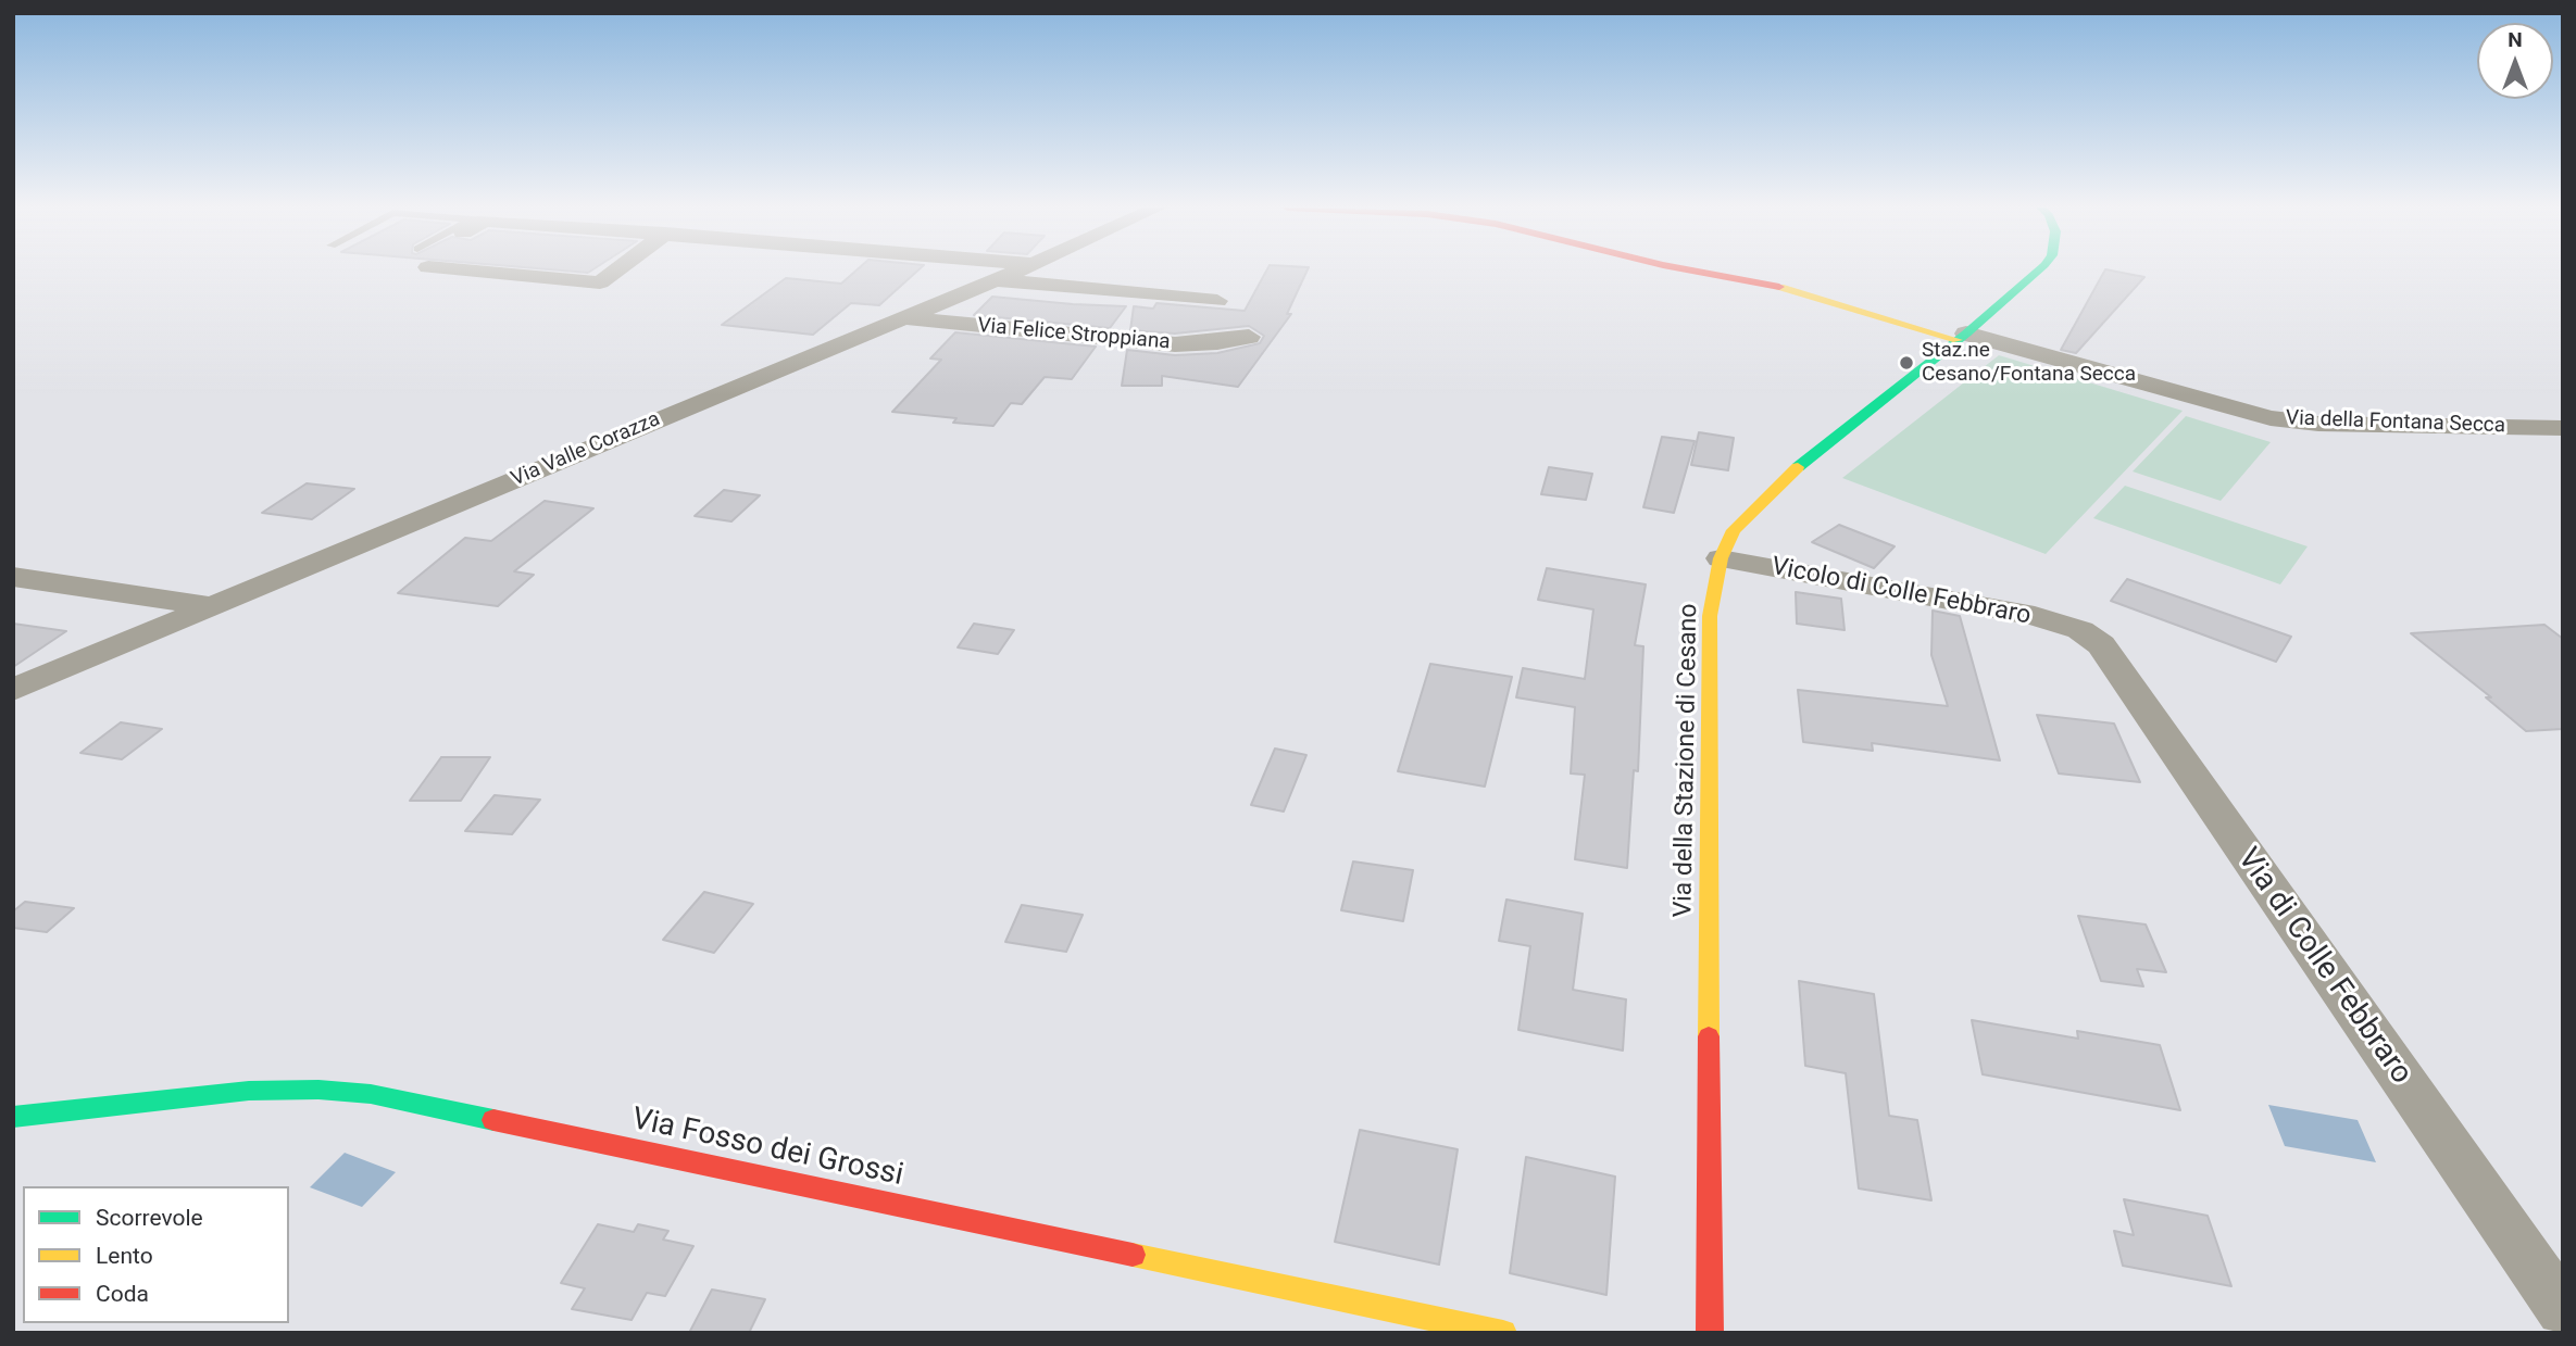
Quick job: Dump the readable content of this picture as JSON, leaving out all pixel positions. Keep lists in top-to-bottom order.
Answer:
{
  "streets": {
    "street": [
      "Via Felice Stroppiana",
      "Via della Fontana Secca",
      "Via Valle Corazza",
      "Vicolo di Colle Febbraro",
      "Via della Stazione di Cesano",
      "Via di Colle Febbraro",
      "Via Fosso dei Grossi"
    ]
  },
  "crossings": [
    ["Via Felice Stroppiana", "Via Valle Corazza"],
    ["Via della Fontana Secca", "Via della Stazione di Cesano"],
    ["Vicolo di Colle Febbraro", "Via della Stazione di Cesano"],
    ["Vicolo di Colle Febbraro", "Via di Colle Febbraro"]
  ],
  "places": ["Staz.ne Cesano/Fontana Secca"],
  "legend": ["Scorrevole", "Lento", "Coda"],
  "north": "top"
}
